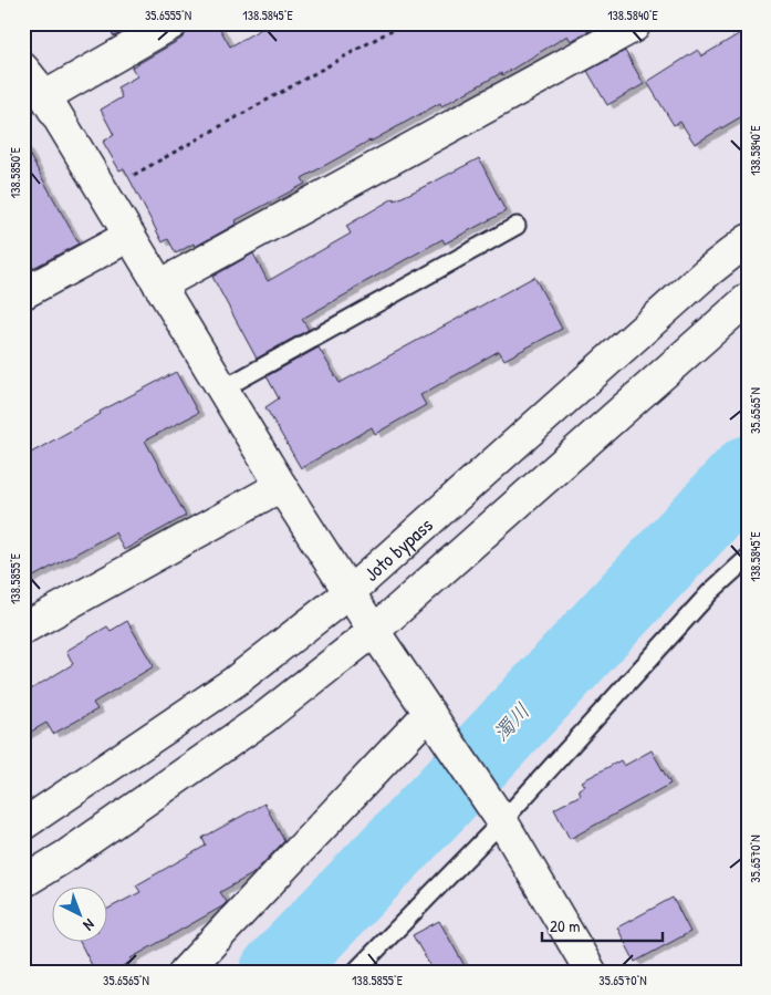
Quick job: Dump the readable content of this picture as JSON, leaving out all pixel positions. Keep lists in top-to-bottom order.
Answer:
{
  "streets": {
    "main road": ["Joto bypass"]
  },
  "water": ["濁川"],
  "scale_bar": "20 m",
  "north": "bottom right",
  "coordinates": [
    "35.6555°N",
    "138.5845°E",
    "138.5840°E",
    "138.5850°E",
    "35.6565°N",
    "138.5855°E",
    "35.6570°N"
  ]
}
